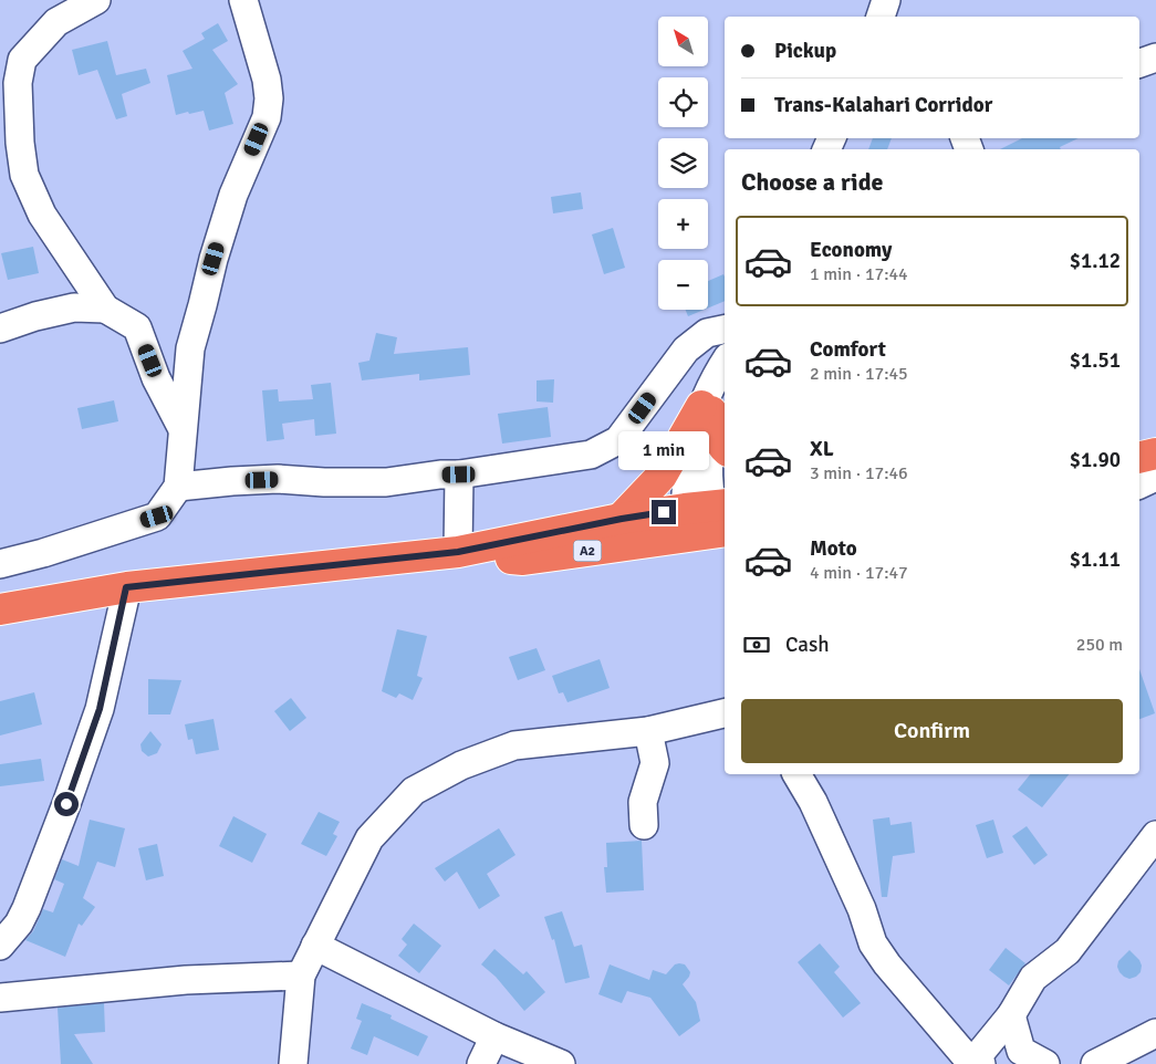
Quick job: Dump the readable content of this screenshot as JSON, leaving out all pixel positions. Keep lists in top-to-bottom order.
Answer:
{
  "streets": {
    "highway": ["A2"]
  },
  "north": "top left",
  "page": {
    "map_buttons": ["+", "−"],
    "banner": ["Pickup", "Trans-Kalahari Corridor"],
    "heading": "Choose a ride",
    "list": [
      {
        "name": "Economy",
        "note": "1 min · 17:44",
        "value": "$1.12"
      },
      {
        "name": "Comfort",
        "note": "2 min · 17:45",
        "value": "$1.51"
      },
      {
        "name": "XL",
        "note": "3 min · 17:46",
        "value": "$1.90"
      },
      {
        "name": "Moto",
        "note": "4 min · 17:47",
        "value": "$1.11"
      }
    ],
    "bubble": "1 min",
    "pay": ["Cash", "250 m"],
    "buttons": "Confirm"
  }
}
